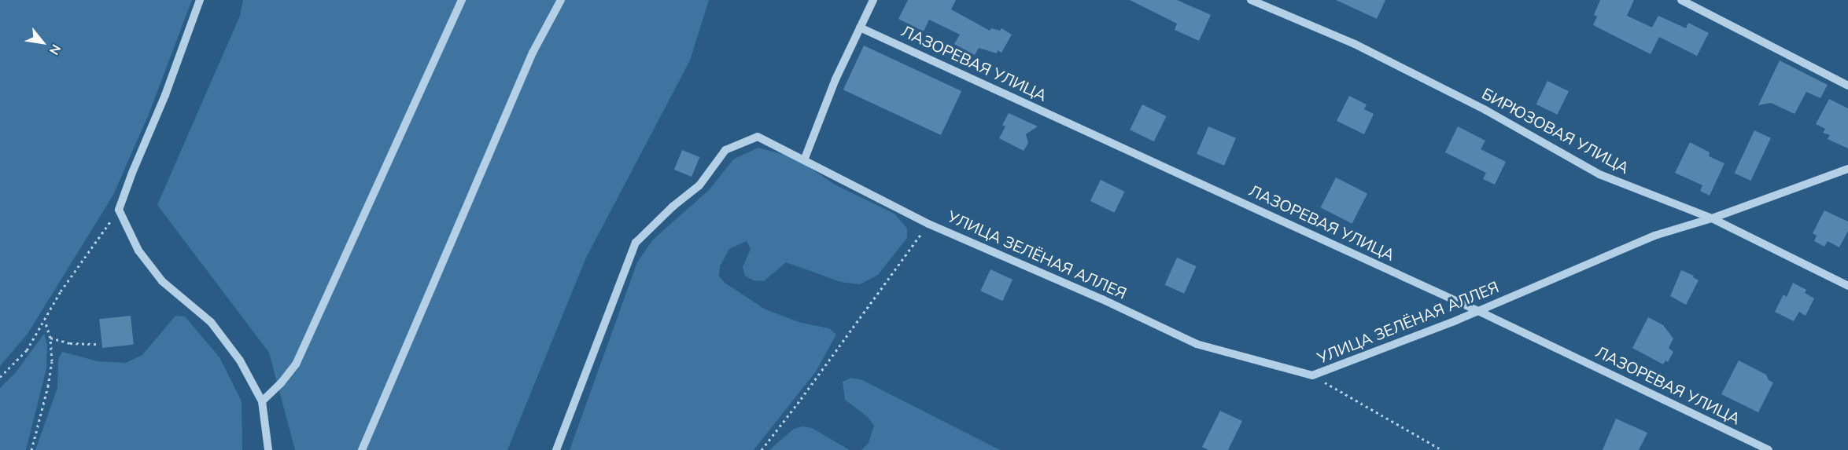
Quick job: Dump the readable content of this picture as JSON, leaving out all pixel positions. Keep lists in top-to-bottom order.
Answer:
{
  "streets": {
    "street": ["ЛАЗОРЕВАЯ УЛИЦА", "БИРЮЗОВАЯ УЛИЦА", "УЛИЦА ЗЕЛЁНАЯ АЛЛЕЯ"]
  },
  "crossings": [
    ["ЛАЗОРЕВАЯ УЛИЦА", "УЛИЦА ЗЕЛЁНАЯ АЛЛЕЯ"],
    ["БИРЮЗОВАЯ УЛИЦА", "УЛИЦА ЗЕЛЁНАЯ АЛЛЕЯ"]
  ],
  "north": "bottom right"
}
